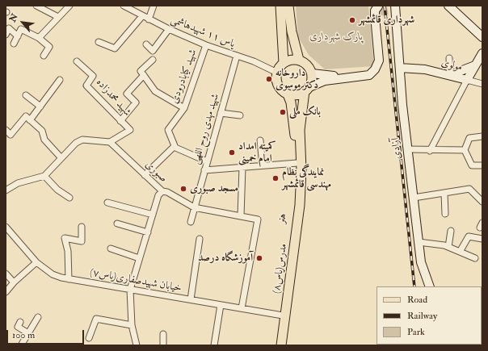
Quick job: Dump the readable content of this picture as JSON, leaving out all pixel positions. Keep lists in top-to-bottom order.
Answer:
{
  "streets": {
    "main road": ["هنر", "مدرس(یاس۸)"],
    "street": [
      "یاس ۱۱ شهیدهاشمی",
      "مولوی",
      "شهید کیابادرودی",
      "شهید محمدزاده",
      "شهید مهدی روح اللهی",
      "آزادی",
      "صبوری",
      "خیابان شهیدصفاری(یاس۷)"
    ]
  },
  "crossings": [
    ["یاس ۱۱ شهیدهاشمی", "شهید کیابادرودی"],
    ["یاس ۱۱ شهیدهاشمی", "شهید مهدی روح اللهی"],
    ["یاس ۱۱ شهیدهاشمی", "هنر"],
    ["یاس ۱۱ شهیدهاشمی", "مدرس(یاس۸)"],
    ["مولوی", "آزادی"],
    ["شهید محمدزاده", "صبوری"],
    ["شهید مهدی روح اللهی", "صبوری"],
    ["صبوری", "خیابان شهیدصفاری(یاس۷)"],
    ["هنر", "مدرس(یاس۸)"],
    ["هنر", "خیابان شهیدصفاری(یاس۷)"]
  ],
  "parks": ["پارک شهرداری"],
  "places": [
    "شهرداری قائمشهر",
    "داروخانه دکتر موسوی",
    "بانک ملی",
    "کمیته امداد امام خمینی",
    "نمایندگی نظام مهندسی قائمشهر",
    "مسجد صبوری",
    "آموزشگاه درصد"
  ],
  "legend": ["Road", "Railway", "Park"],
  "scale_bar": "100 m",
  "north": "top left"
}
